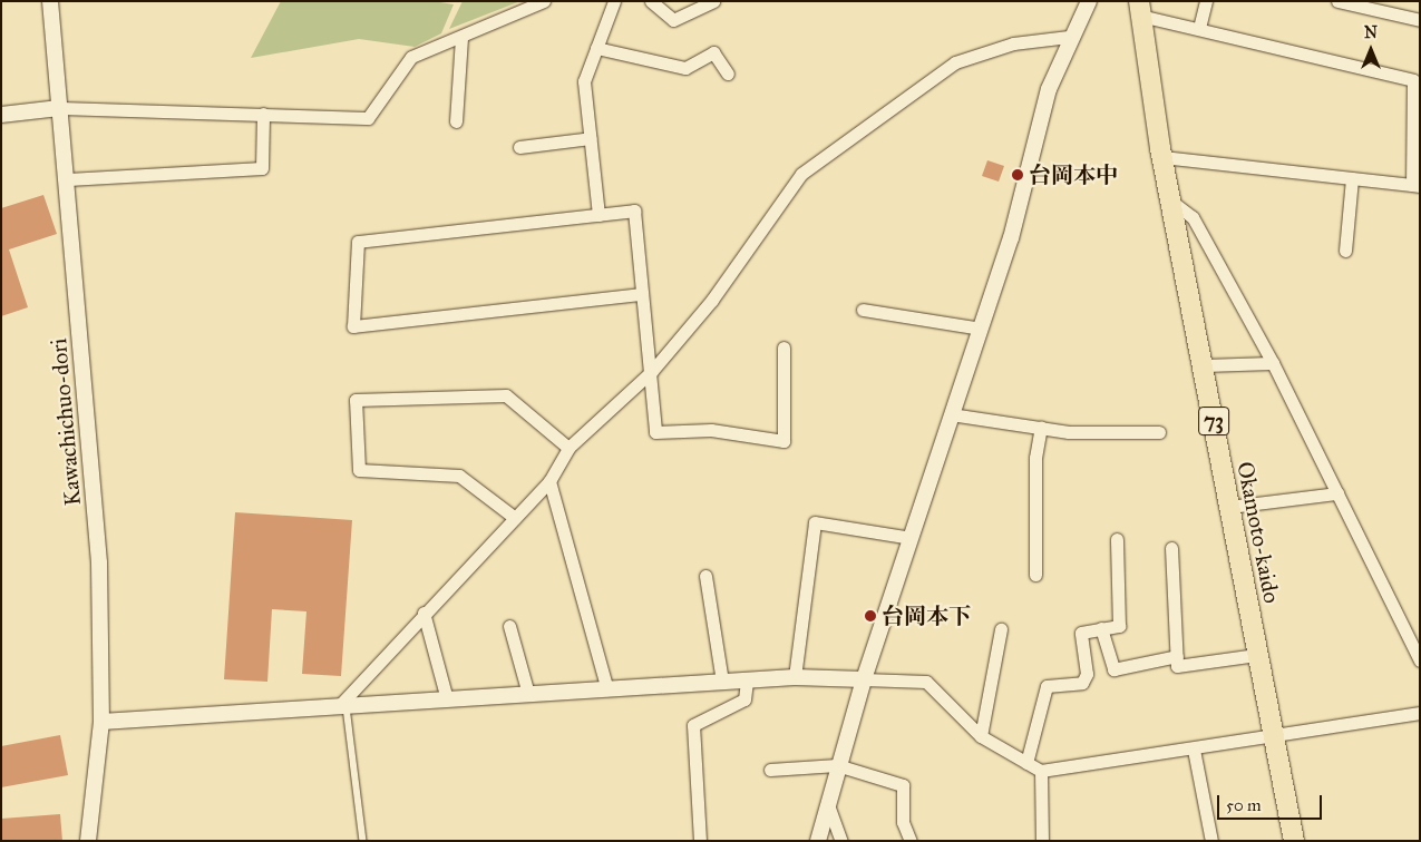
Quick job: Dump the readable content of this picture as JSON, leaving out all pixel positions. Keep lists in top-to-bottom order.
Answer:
{
  "streets": {
    "main road": ["73", "Okamoto-kaido"],
    "street": ["Kawachichuo-dori"]
  },
  "places": ["台岡本中", "台岡本下"],
  "scale_bar": "50 m",
  "north": "top"
}
